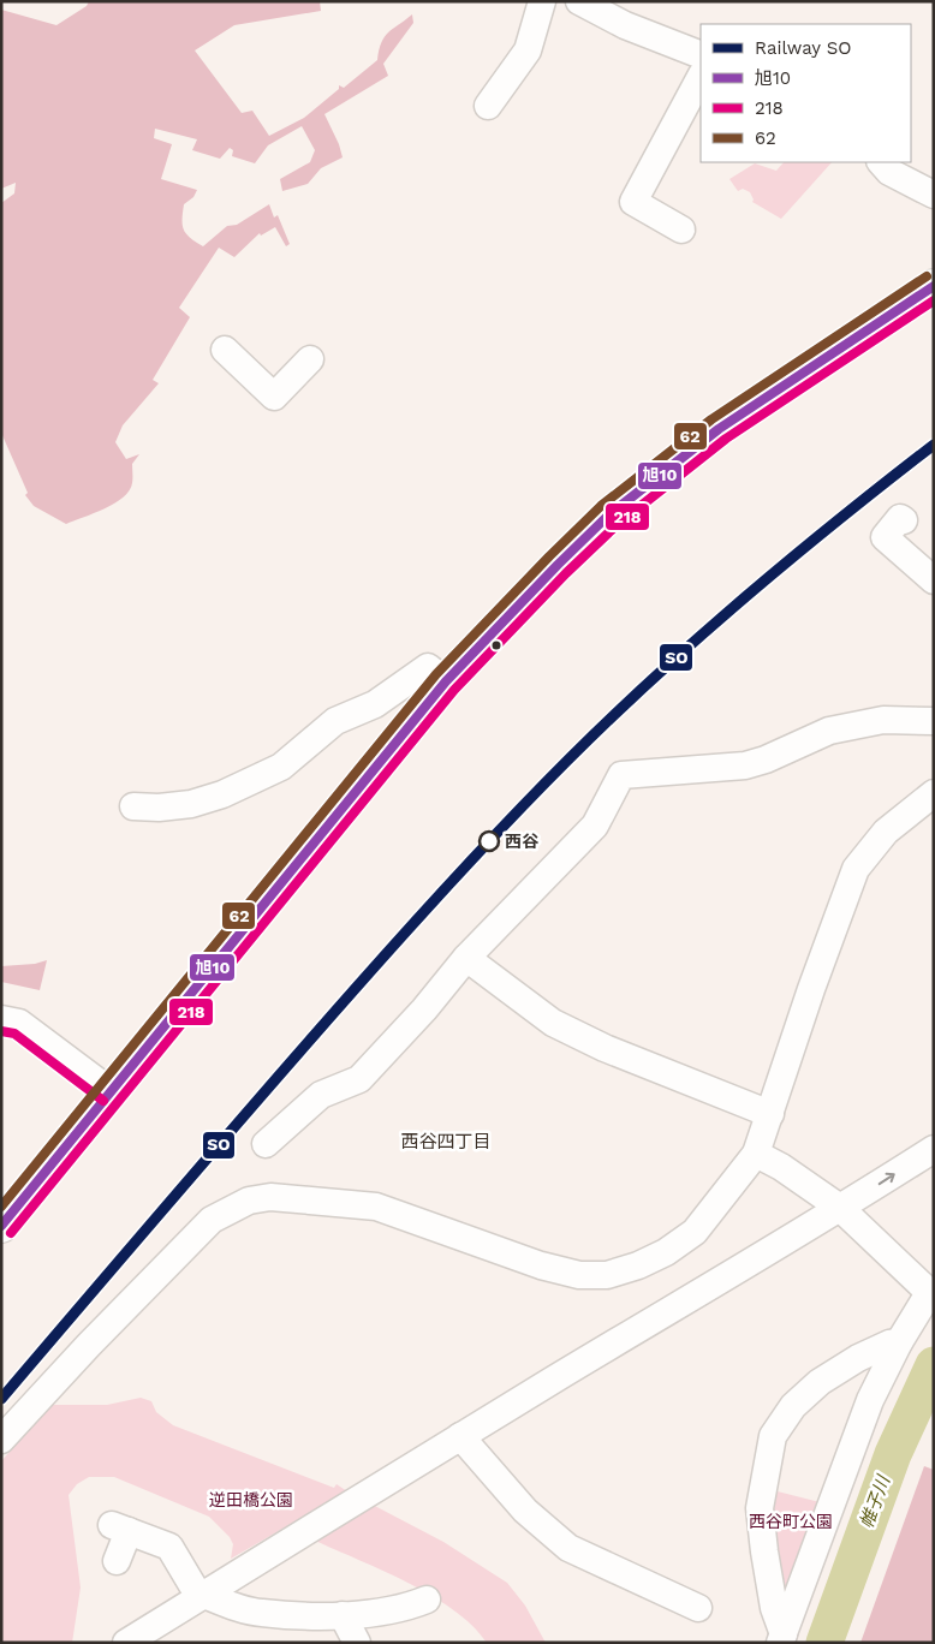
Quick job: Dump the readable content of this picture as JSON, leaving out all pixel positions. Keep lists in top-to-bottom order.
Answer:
{
  "districts": ["西谷四丁目"],
  "water": ["帷子川"],
  "parks": ["逆田橋公園", "西谷町公園"],
  "places": ["西谷"],
  "lines": [
    "transit line 62",
    "transit line 旭10",
    "transit line 218",
    "rail line SO"
  ],
  "legend": [
    "Railway SO",
    "旭10",
    "218",
    "62"
  ]
}
